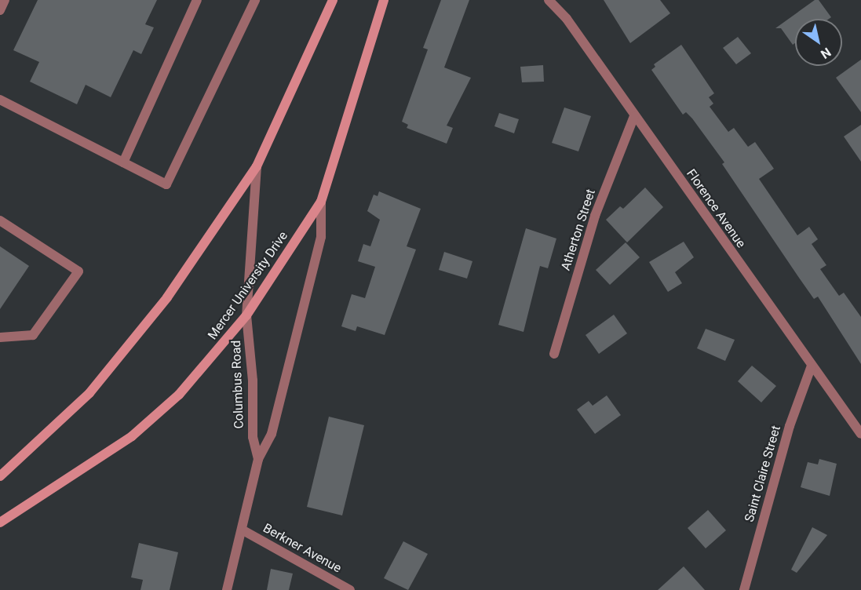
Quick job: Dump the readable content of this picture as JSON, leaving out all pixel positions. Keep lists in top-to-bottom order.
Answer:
{
  "streets": {
    "main road": ["Mercer University Drive"],
    "street": [
      "Florence Avenue",
      "Atherton Street",
      "Columbus Road",
      "Saint Claire Street",
      "Berkner Avenue"
    ]
  },
  "crossings": [
    ["Florence Avenue", "Atherton Street"],
    ["Florence Avenue", "Saint Claire Street"],
    ["Mercer University Drive", "Columbus Road"],
    ["Columbus Road", "Berkner Avenue"]
  ],
  "north": "bottom right"
}
